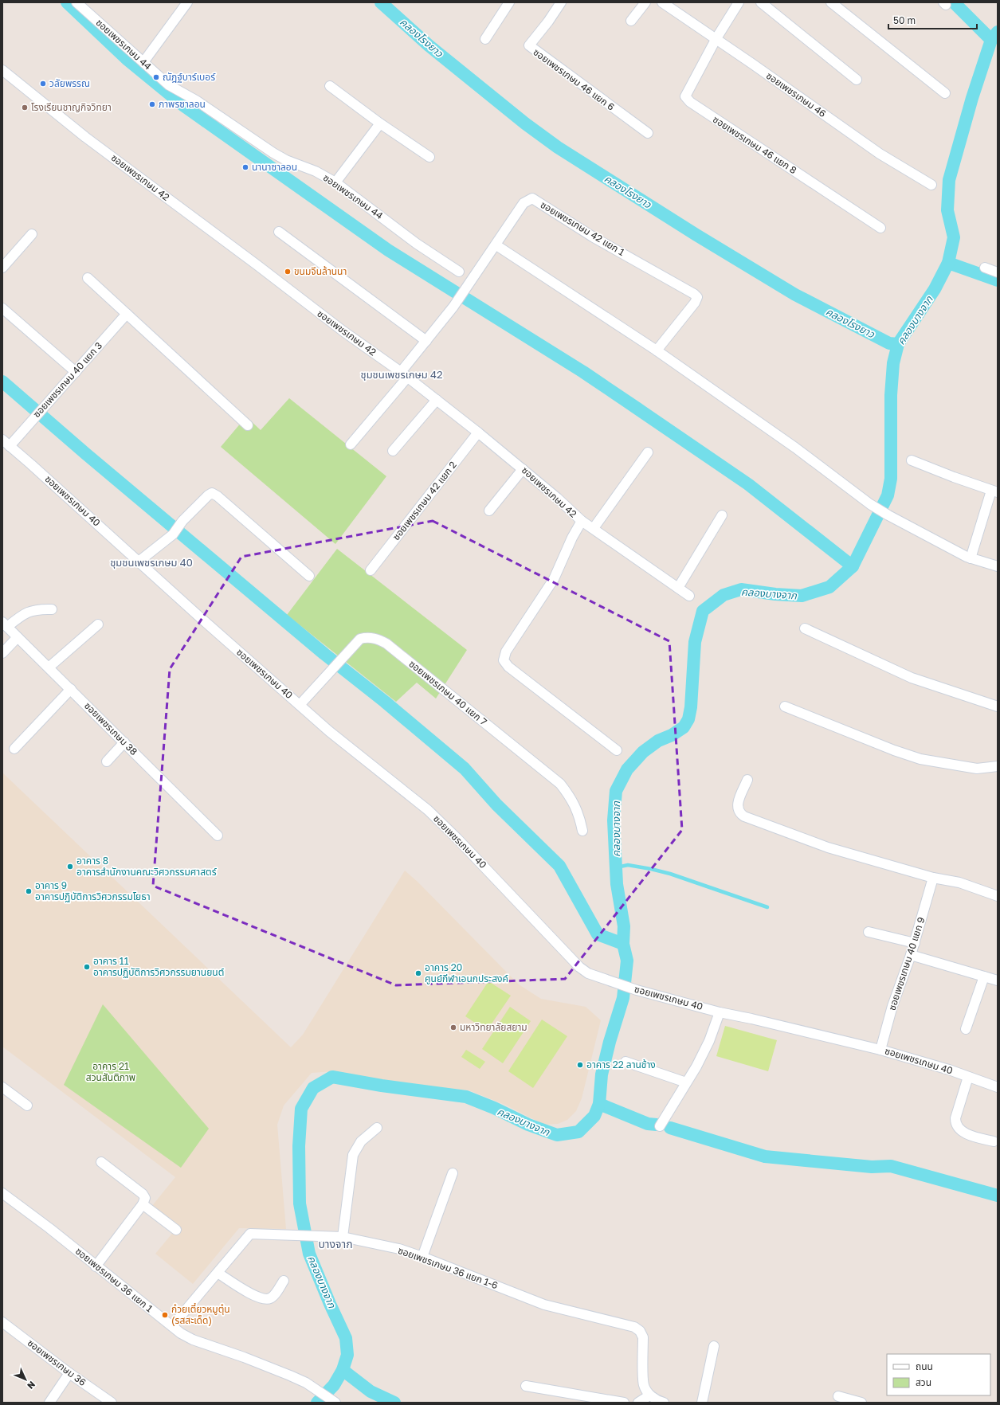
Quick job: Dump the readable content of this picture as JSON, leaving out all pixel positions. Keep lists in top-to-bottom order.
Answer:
{
  "streets": {
    "street": [
      "ซอยเพชรเกษม 44",
      "ซอยเพชรเกษม 46 แยก 6",
      "ซอยเพชรเกษม 46",
      "ซอยเพชรเกษม 46 แยก 8",
      "ซอยเพชรเกษม 42",
      "ซอยเพชรเกษม 42 แยก 1",
      "ซอยเพชรเกษม 40 แยก 3",
      "ซอยเพชรเกษม 40",
      "ซอยเพชรเกษม 42 แยก 2",
      "ซอยเพชรเกษม 40 แยก 7",
      "ซอยเพชรเกษม 38",
      "ซอยเพชรเกษม 40 แยก 9",
      "ซอยเพชรเกษม 36 แยก 1-6",
      "ซอยเพชรเกษม 36 แยก 1",
      "ซอยเพชรเกษม 36"
    ]
  },
  "crossings": [
    ["ซอยเพชรเกษม 46", "ซอยเพชรเกษม 46 แยก 8"],
    ["ซอยเพชรเกษม 42", "ซอยเพชรเกษม 42 แยก 1"],
    ["ซอยเพชรเกษม 42", "ซอยเพชรเกษม 42 แยก 2"],
    ["ซอยเพชรเกษม 40 แยก 3", "ซอยเพชรเกษม 40"],
    ["ซอยเพชรเกษม 40", "ซอยเพชรเกษม 40 แยก 7"],
    ["ซอยเพชรเกษม 40", "ซอยเพชรเกษม 40 แยก 9"],
    ["ซอยเพชรเกษม 36 แยก 1-6", "ซอยเพชรเกษม 36 แยก 1"]
  ],
  "districts": ["ชุมชนเพชรเกษม 42", "ชุมชนเพชรเกษม 40", "บางจาก"],
  "water": ["คลองโรงยาว", "คลองบางจาก"],
  "parks": ["อาคาร 21 สวนสันติภาพ"],
  "places": [
    "ณัฎฐ์บาร์เบอร์",
    "วลัยพรรณ",
    "ภาพรซาลอน",
    "โรงเรียนชาญกิจวิทยา",
    "นานาซาลอน",
    "ขนมจีนล้านนา",
    "อาคาร 8 อาคารสำนักงานคณะวิศวกรรมศาสตร์",
    "อาคาร 9 อาคารปฏิบัติการวิศวกรรมโยธา",
    "อาคาร 11 อาคารปฏิบัติการวิศวกรรมยานยนต์",
    "อาคาร 20 ศูนย์กีฬาเอนกประสงค์",
    "มหาวิทยาลัยสยาม",
    "อาคาร 22 ลานช้าง",
    "ก๋วยเตี๋ยวหมูตุ๋น (รสสะเด็ด)"
  ],
  "legend": ["ถนน", "สวน"],
  "scale_bar": "50 m",
  "north": "bottom right"
}
